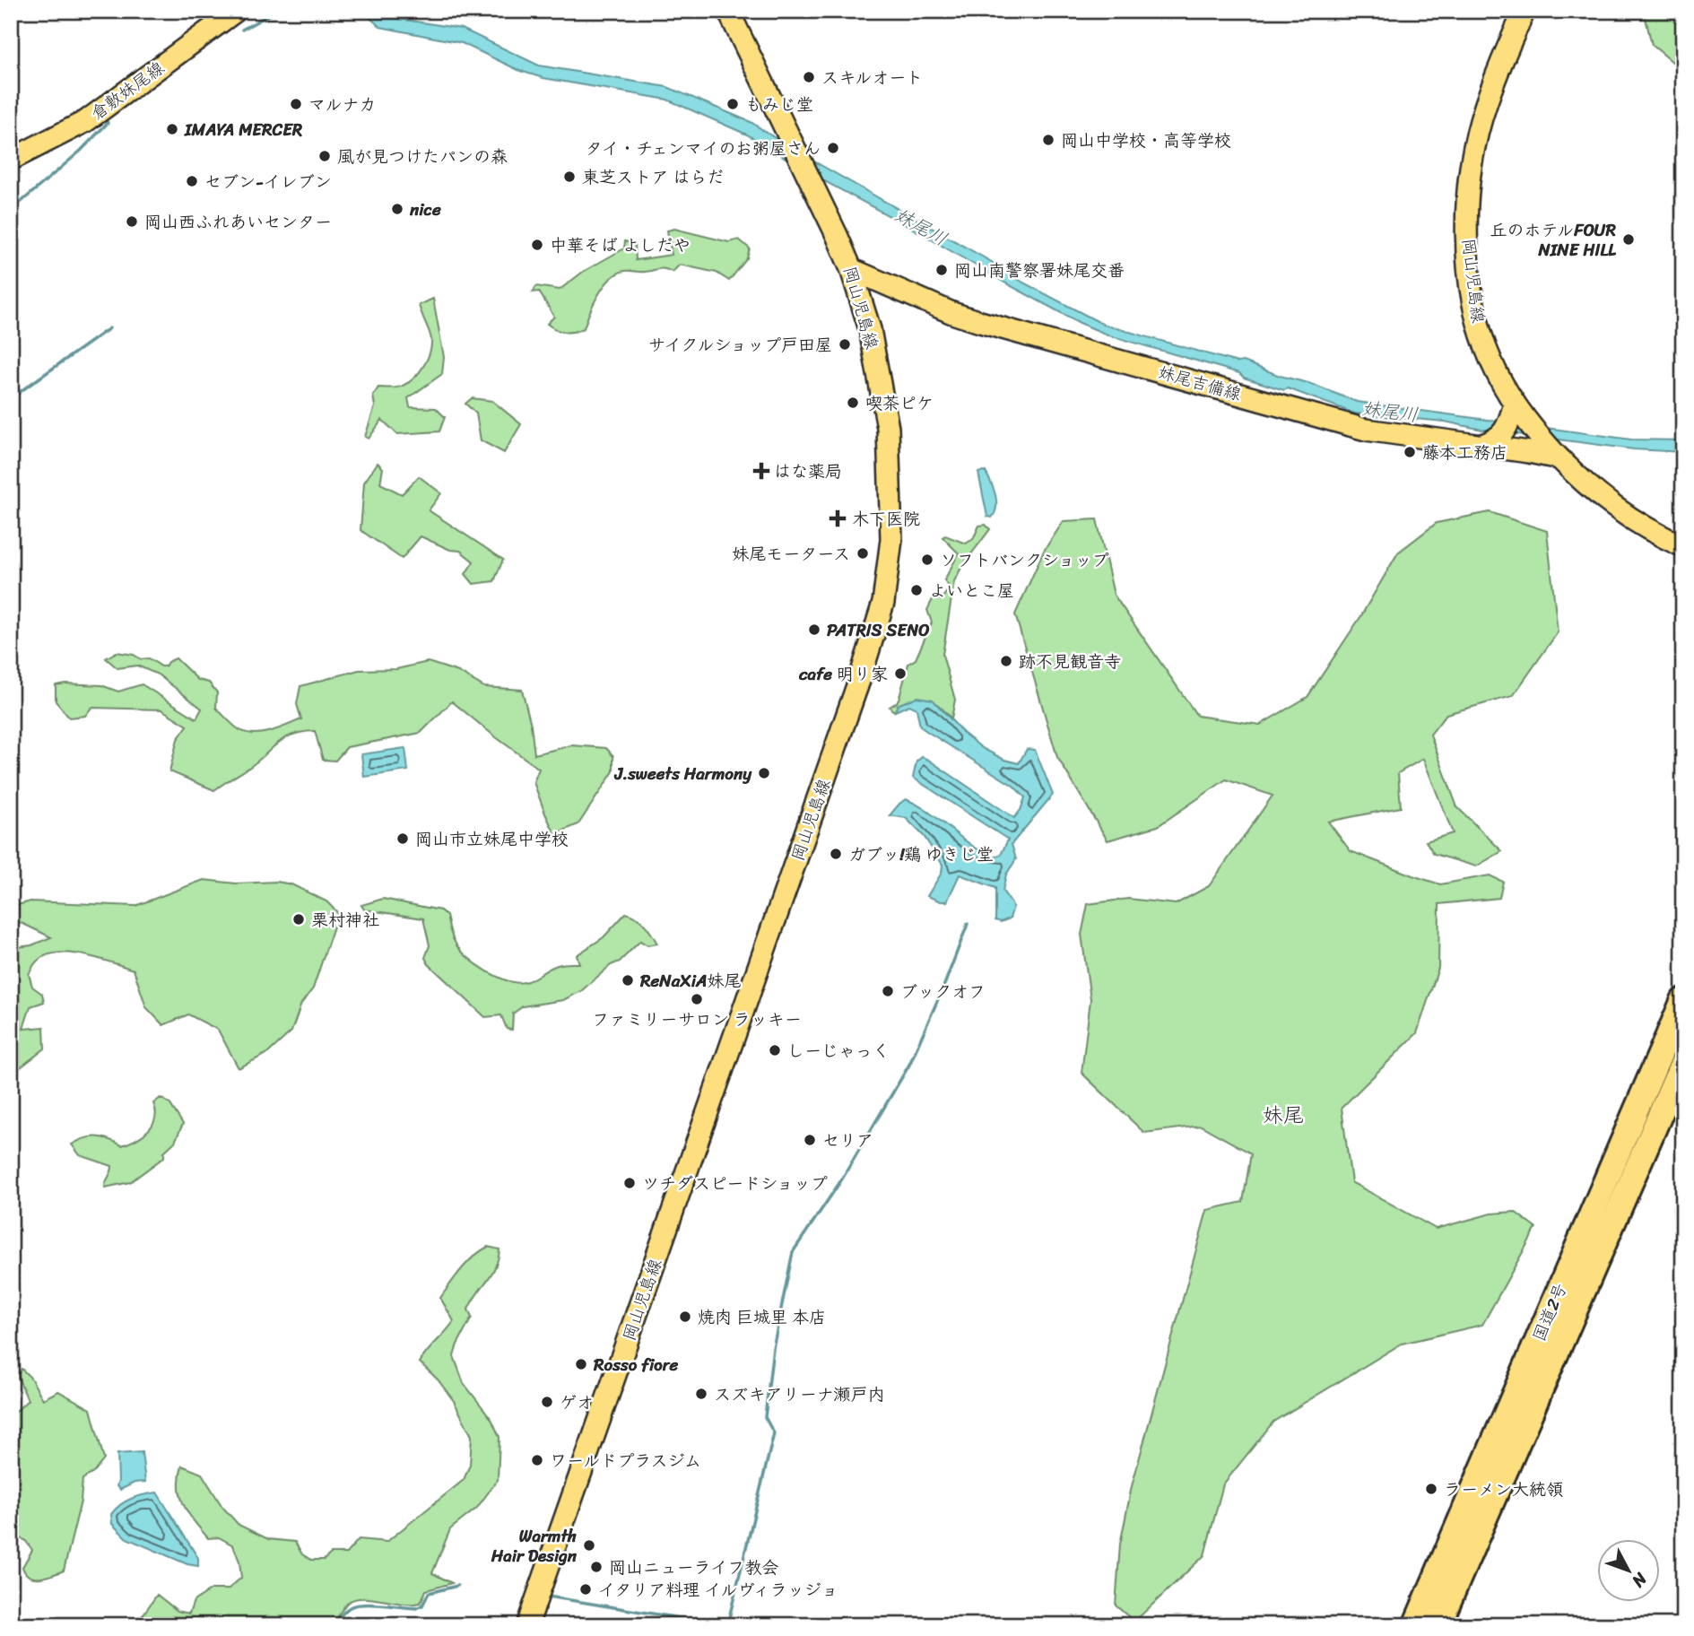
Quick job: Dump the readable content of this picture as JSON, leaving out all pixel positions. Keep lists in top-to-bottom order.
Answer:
{
  "streets": {
    "highway": ["国道2号"],
    "main road": ["倉敷妹尾線", "岡山児島線", "妹尾吉備線"]
  },
  "crossings": [
    ["岡山児島線", "妹尾吉備線"]
  ],
  "districts": ["妹尾"],
  "water": ["妹尾川"],
  "places": {
    "other": [
      "スキルオート",
      "マルナカ",
      "もみじ堂",
      "IMAYA MERCER",
      "岡山中学校・高等学校",
      "タイ・チェンマイのお粥屋さん",
      "風が見つけたパンの森",
      "東芝ストア はらだ",
      "セブン-イレブン",
      "nice",
      "岡山西ふれあいセンター",
      "丘のホテルFOUR NINE HILL",
      "中華そば よしだや",
      "岡山南警察署妹尾交番",
      "サイクルショップ戸田屋",
      "喫茶ピケ",
      "藤本工務店",
      "妹尾モータース",
      "ソフトバンクショップ",
      "よいとこ屋",
      "PATRIS SENO",
      "跡不見観音寺",
      "cafe 明り家",
      "J.sweets Harmony",
      "岡山市立妹尾中学校",
      "ガブッ!鶏 ゆきじ堂",
      "栗村神社",
      "ReNaXiA妹尾",
      "ブックオフ",
      "ファミリーサロン ラッキー",
      "しーじゃっく",
      "セリア",
      "ツチダスピードショップ",
      "焼肉 巨城里 本店",
      "Rosso fiore",
      "スズキアリーナ瀬戸内",
      "ゲオ",
      "ワールドプラスジム",
      "ラーメン大統領",
      "Warmth Hair Design",
      "岡山ニューライフ教会",
      "イタリア料理 イルヴィラッジョ"
    ],
    "health": ["はな薬局", "木下医院"]
  },
  "north": "bottom right"
}
